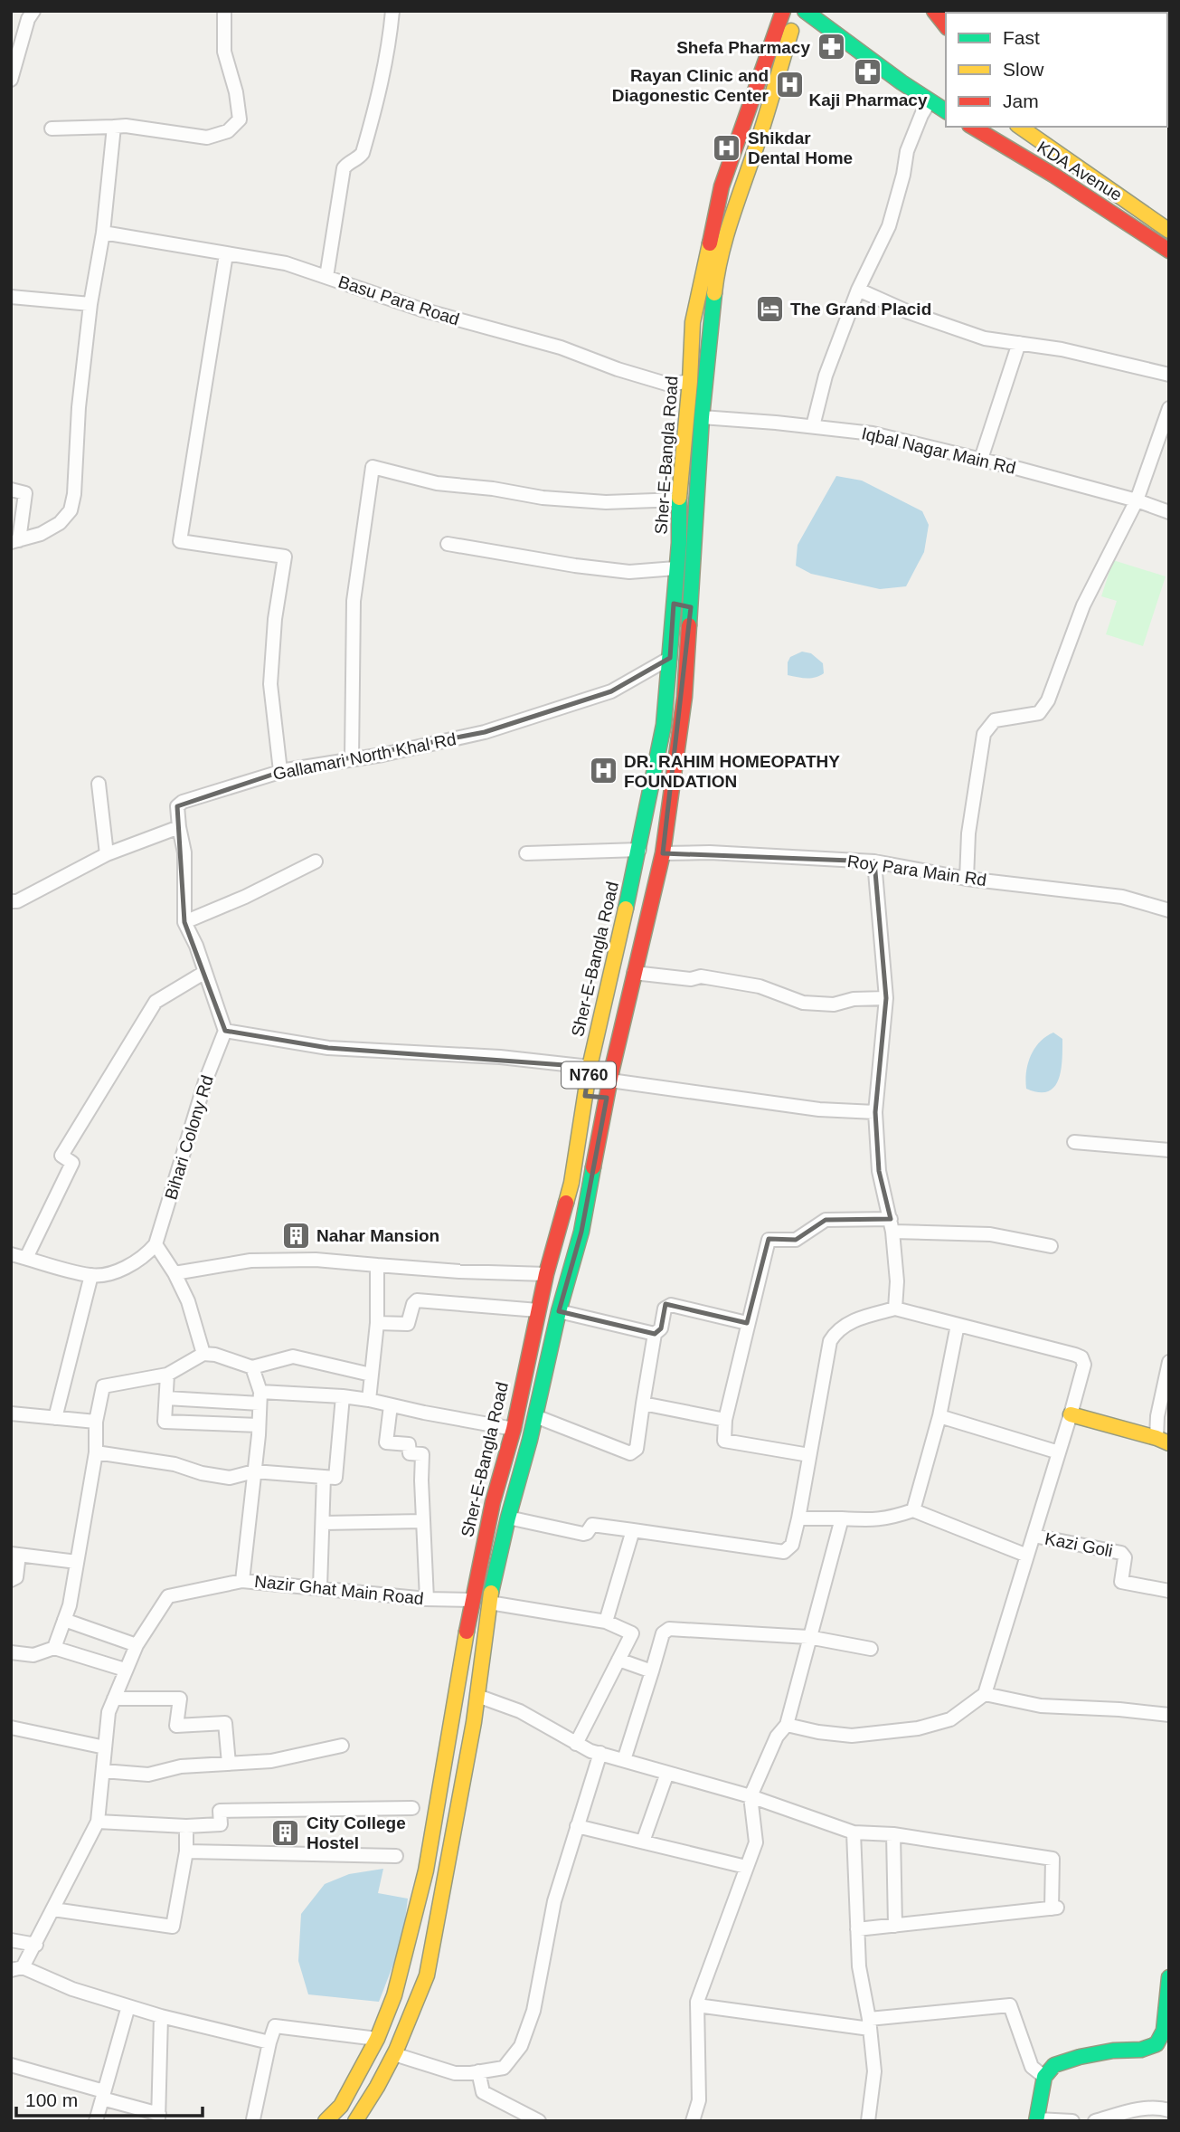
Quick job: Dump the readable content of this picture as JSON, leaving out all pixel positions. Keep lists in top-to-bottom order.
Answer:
{
  "streets": {
    "main road": ["KDA Avenue", "Sher-E-Bangla Road", "N760"],
    "street": [
      "Basu Para Road",
      "Iqbal Nagar Main Rd",
      "Gallamari North Khal Rd",
      "Roy Para Main Rd",
      "Bihari Colony Rd",
      "Kazi Goli",
      "Nazir Ghat Main Road"
    ]
  },
  "crossings": [
    ["Basu Para Road", "Sher-E-Bangla Road"],
    ["Iqbal Nagar Main Rd", "Sher-E-Bangla Road"],
    ["Sher-E-Bangla Road", "Gallamari North Khal Rd"],
    ["Sher-E-Bangla Road", "Roy Para Main Rd"],
    ["Sher-E-Bangla Road", "Nazir Ghat Main Road"]
  ],
  "places": {
    "pharmacy": ["Shefa Pharmacy", "Kaji Pharmacy"],
    "hospital": ["Rayan Clinic and Diagonestic Center", "Shikdar Dental Home", "DR. RAHIM HOMEOPATHY FOUNDATION"],
    "hotel": ["The Grand Placid"],
    "building": ["Nahar Mansion", "City College Hostel"]
  },
  "legend": ["Fast", "Slow", "Jam"],
  "scale_bar": "100 m"
}
